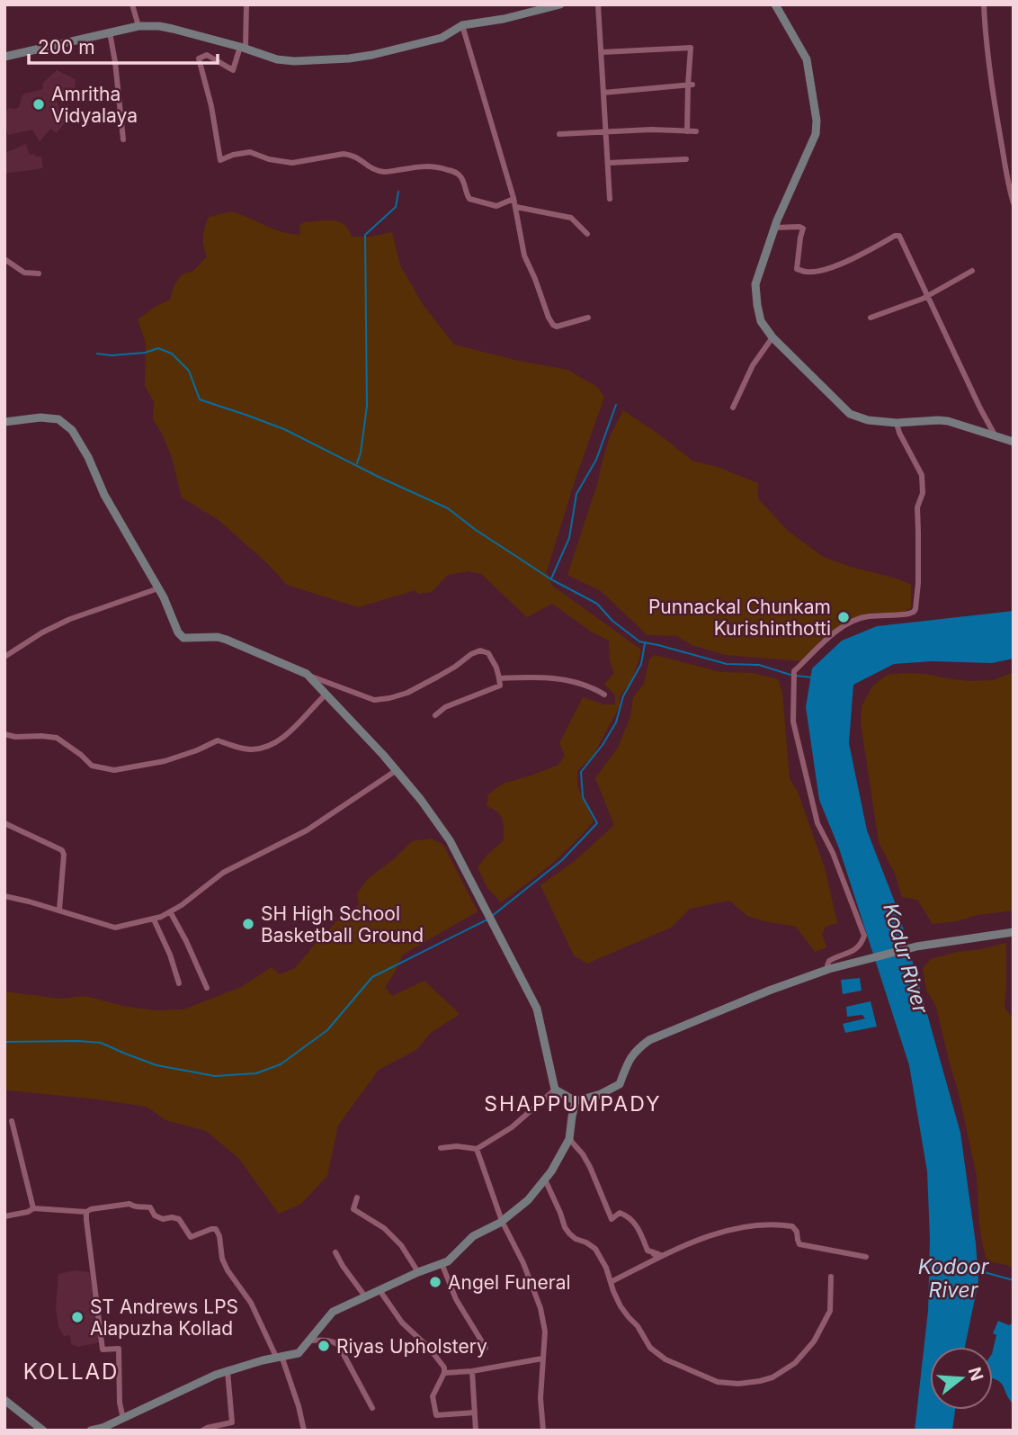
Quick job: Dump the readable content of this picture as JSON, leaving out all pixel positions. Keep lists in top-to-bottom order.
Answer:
{
  "districts": ["SHAPPUMPADY", "KOLLAD"],
  "water": ["Kodur River", "Kodoor River"],
  "places": [
    "Amritha Vidyalaya",
    "Punnackal Chunkam Kurishinthotti",
    "SH High School Basketball Ground",
    "Angel Funeral",
    "ST Andrews LPS Alapuzha Kollad",
    "Riyas Upholstery"
  ],
  "scale_bar": "200 m",
  "north": "right"
}
